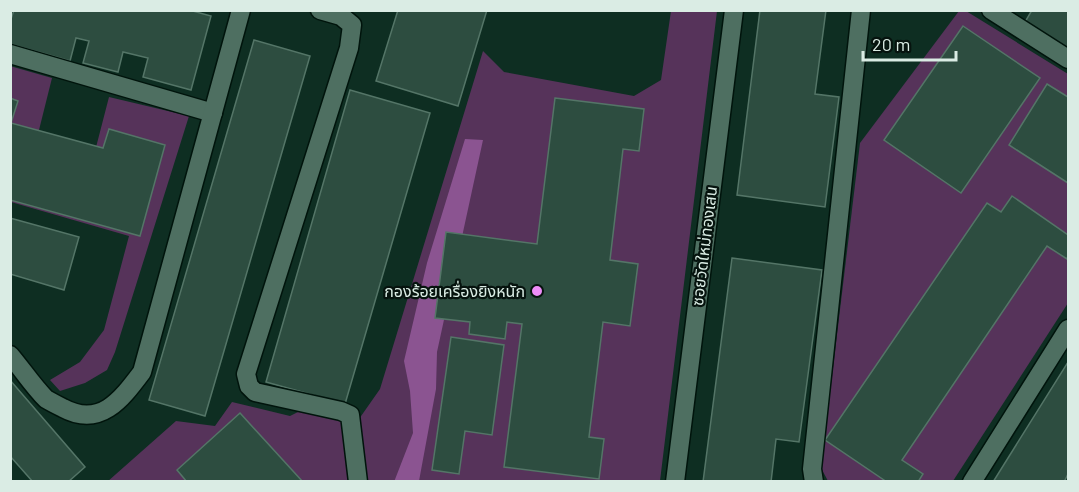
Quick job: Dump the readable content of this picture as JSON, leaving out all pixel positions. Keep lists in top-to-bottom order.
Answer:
{
  "streets": {
    "street": ["ซอยวัดใหม่ทองเสน"]
  },
  "places": ["กองร้อยเครื่องยิงหนัก"],
  "scale_bar": "20 m"
}
